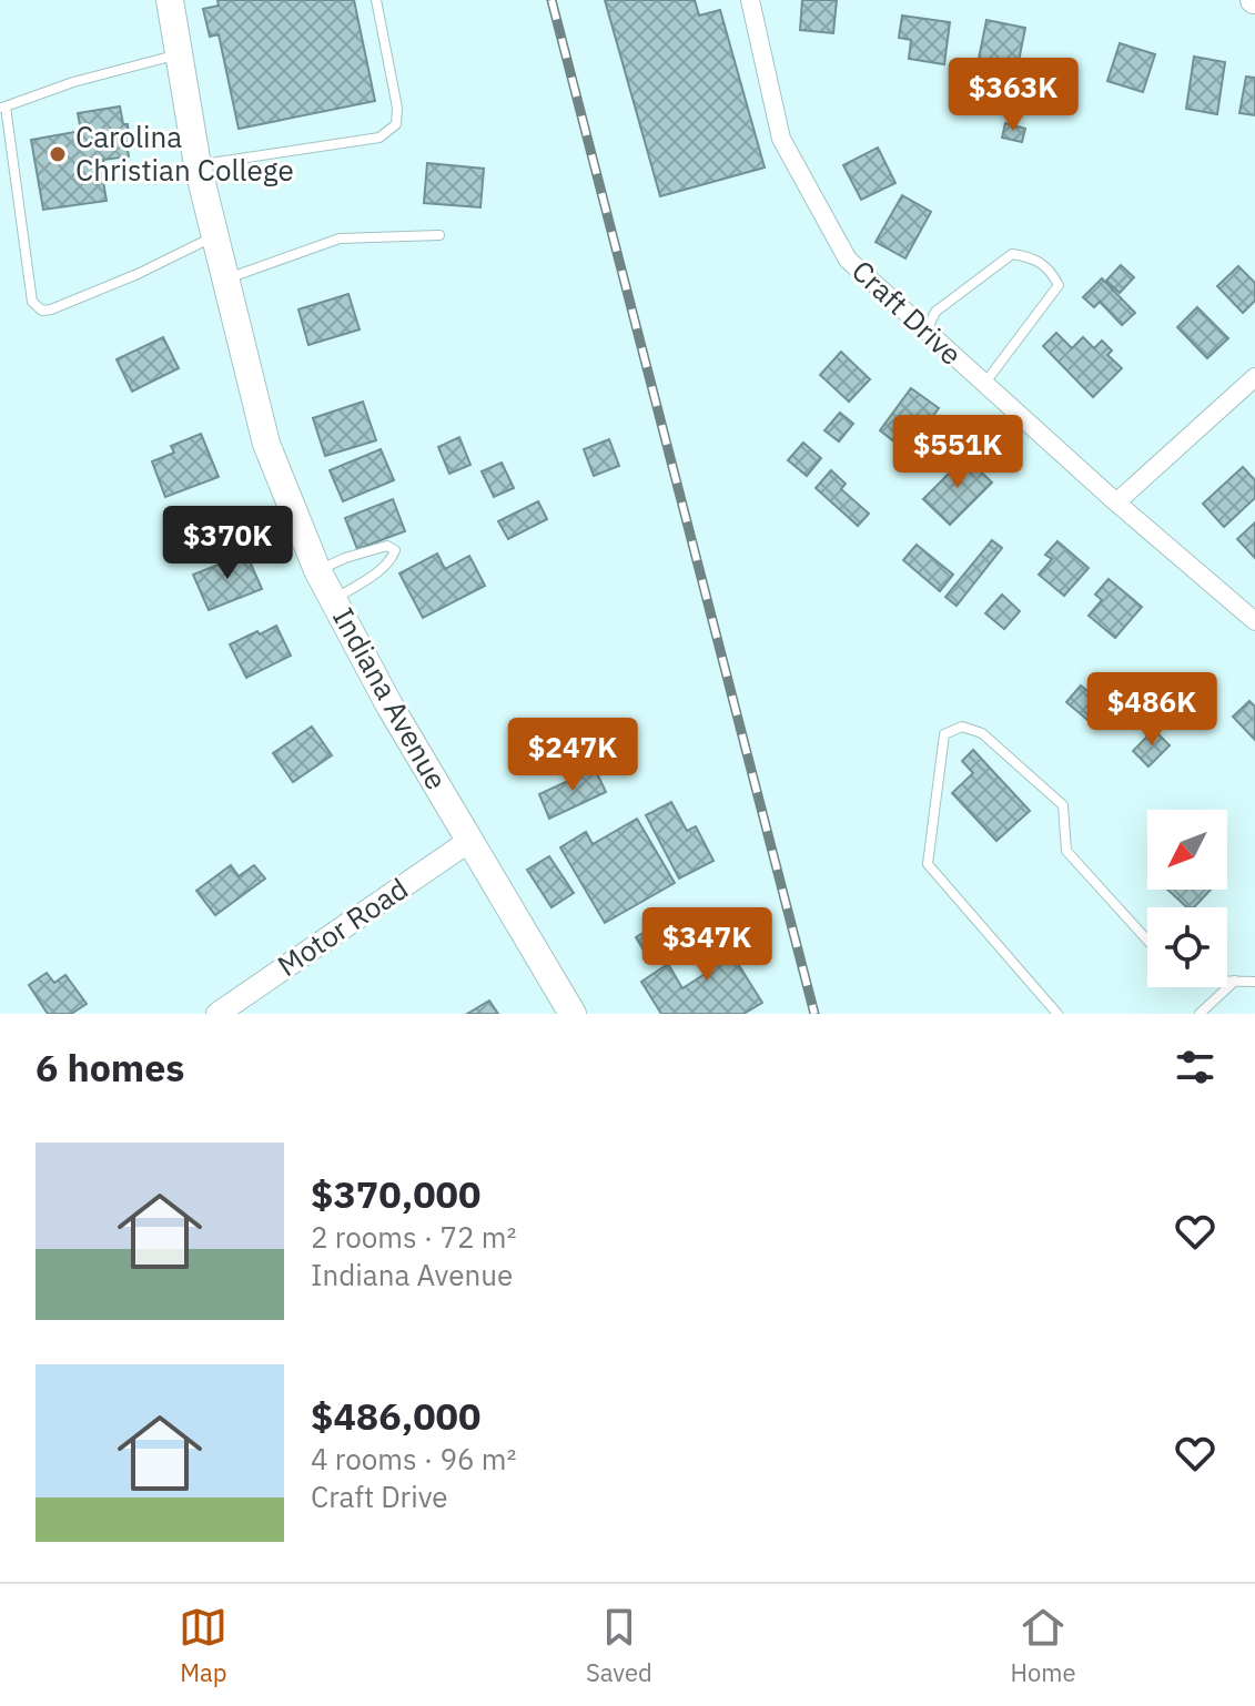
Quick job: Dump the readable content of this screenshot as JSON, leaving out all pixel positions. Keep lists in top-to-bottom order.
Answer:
{
  "streets": {
    "main road": ["Indiana Avenue"],
    "street": ["Craft Drive", "Motor Road"]
  },
  "crossings": [
    ["Indiana Avenue", "Motor Road"]
  ],
  "places": ["Carolina Christian College"],
  "north": "bottom left",
  "page": {
    "price": [
      "$363K",
      "$551K",
      "$370K",
      "$486K",
      "$247K",
      "$347K"
    ],
    "heading": "6 homes",
    "list": [
      {
        "name": "$370,000",
        "note": "2 rooms · 72 m² · Indiana Avenue"
      },
      {
        "name": "$486,000",
        "note": "4 rooms · 96 m² · Craft Drive"
      }
    ],
    "tabs": ["Map", "Saved", "Home"]
  }
}
